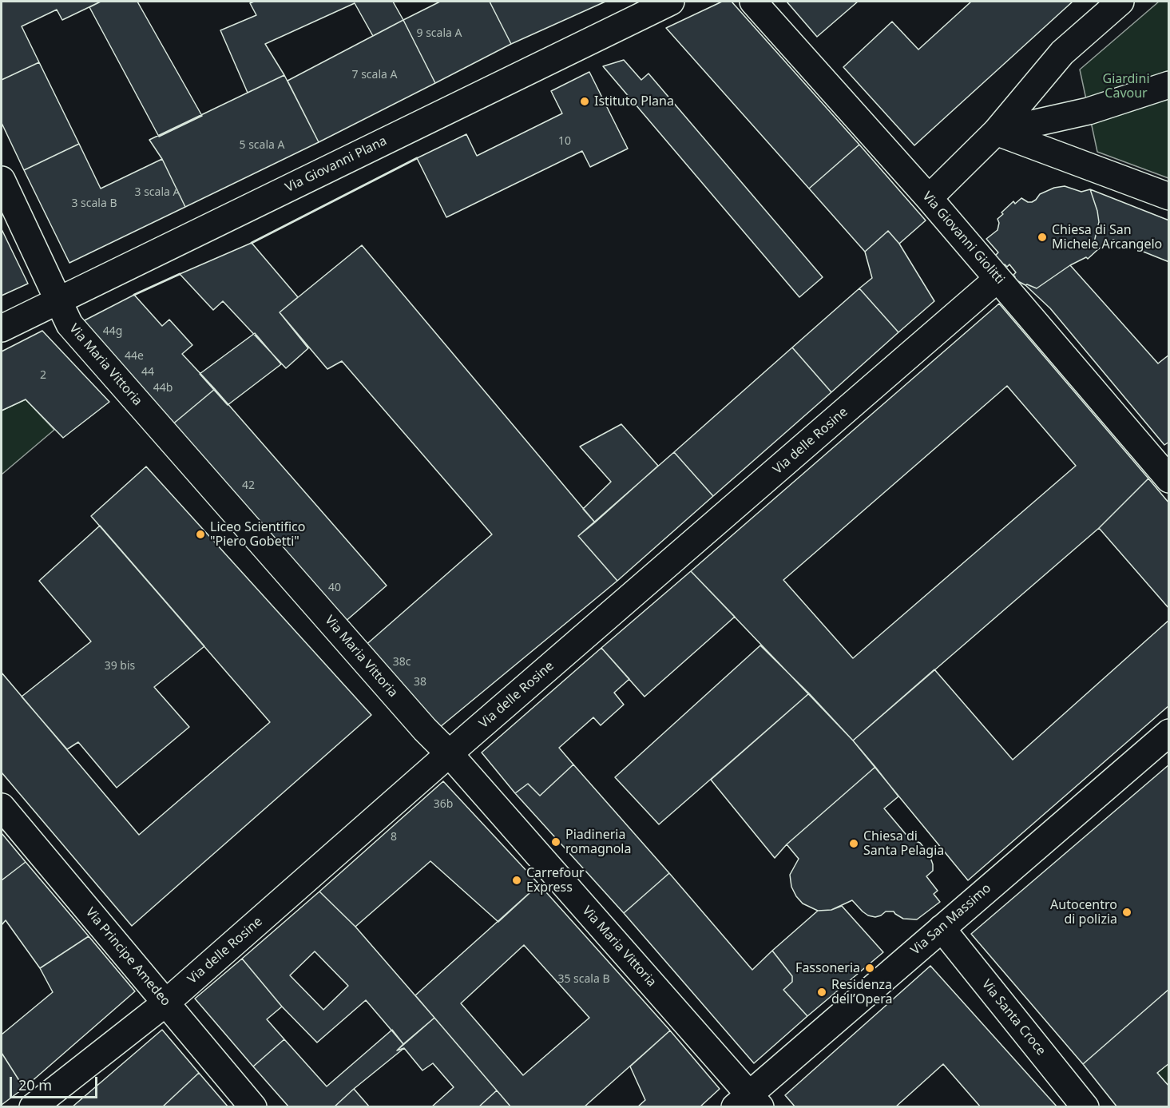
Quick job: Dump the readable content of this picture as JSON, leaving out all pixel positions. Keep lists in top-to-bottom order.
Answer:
{
  "streets": {
    "street": [
      "Via Giovanni Plana",
      "Via Giovanni Giolitti",
      "Via Maria Vittoria",
      "Via delle Rosine",
      "Via San Massimo",
      "Via Principe Amedeo",
      "Via Santa Croce"
    ]
  },
  "crossings": [
    ["Via Giovanni Plana", "Via Maria Vittoria"],
    ["Via Giovanni Giolitti", "Via delle Rosine"],
    ["Via Maria Vittoria", "Via delle Rosine"],
    ["Via Maria Vittoria", "Via San Massimo"],
    ["Via delle Rosine", "Via Principe Amedeo"],
    ["Via San Massimo", "Via Santa Croce"]
  ],
  "parks": ["Giardini Cavour"],
  "places": [
    "Istituto Plana",
    "Chiesa di San Michele Arcangelo",
    "Liceo Scientifico \"Piero Gobetti\"",
    "Piadineria romagnola",
    "Chiesa di Santa Pelagia",
    "Carrefour Express",
    "Autocentro di polizia",
    "Fassoneria",
    "Residenza dell’Opera"
  ],
  "house_numbers": [
    "9 scala A",
    "7 scala A",
    "10",
    "5 scala A",
    "3 scala A",
    "3 scala B",
    "44g",
    "44e",
    "44",
    "2",
    "44b",
    "42",
    "40",
    "38c",
    "39 bis",
    "38",
    "36b",
    "8",
    "35 scala B"
  ],
  "scale_bar": "20 m"
}
